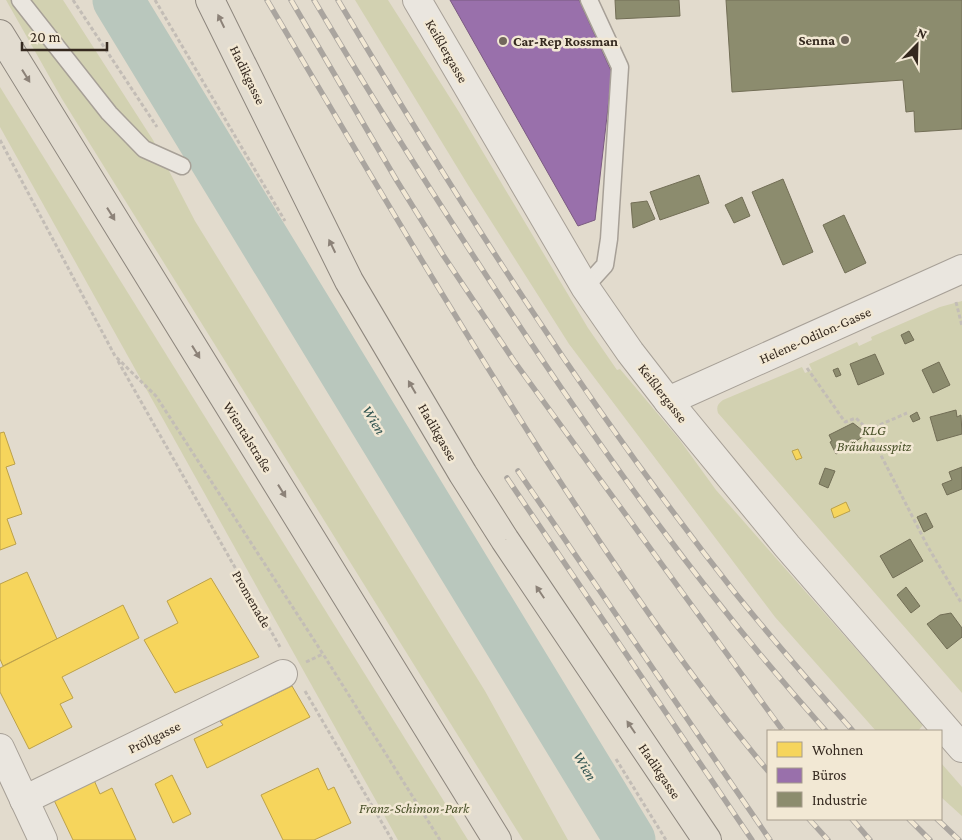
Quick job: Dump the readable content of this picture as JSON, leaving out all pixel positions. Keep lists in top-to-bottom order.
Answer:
{
  "streets": {
    "main road": ["Hadikgasse", "Wientalstraße"],
    "street": ["Keißlergasse", "Helene-Odilon-Gasse", "Pröllgasse"],
    "path": ["Promenade"]
  },
  "crossings": [
    ["Keißlergasse", "Helene-Odilon-Gasse"],
    ["Promenade", "Pröllgasse"]
  ],
  "one_way": ["Hadikgasse", "Wientalstraße"],
  "water": ["Wien"],
  "parks": ["KLG Bräuhausspitz", "Franz-Schimon-Park"],
  "places": ["Senna", "Car-Rep Rossman"],
  "legend": ["Wohnen", "Büros", "Industrie"],
  "scale_bar": "20 m",
  "north": "top right"
}
